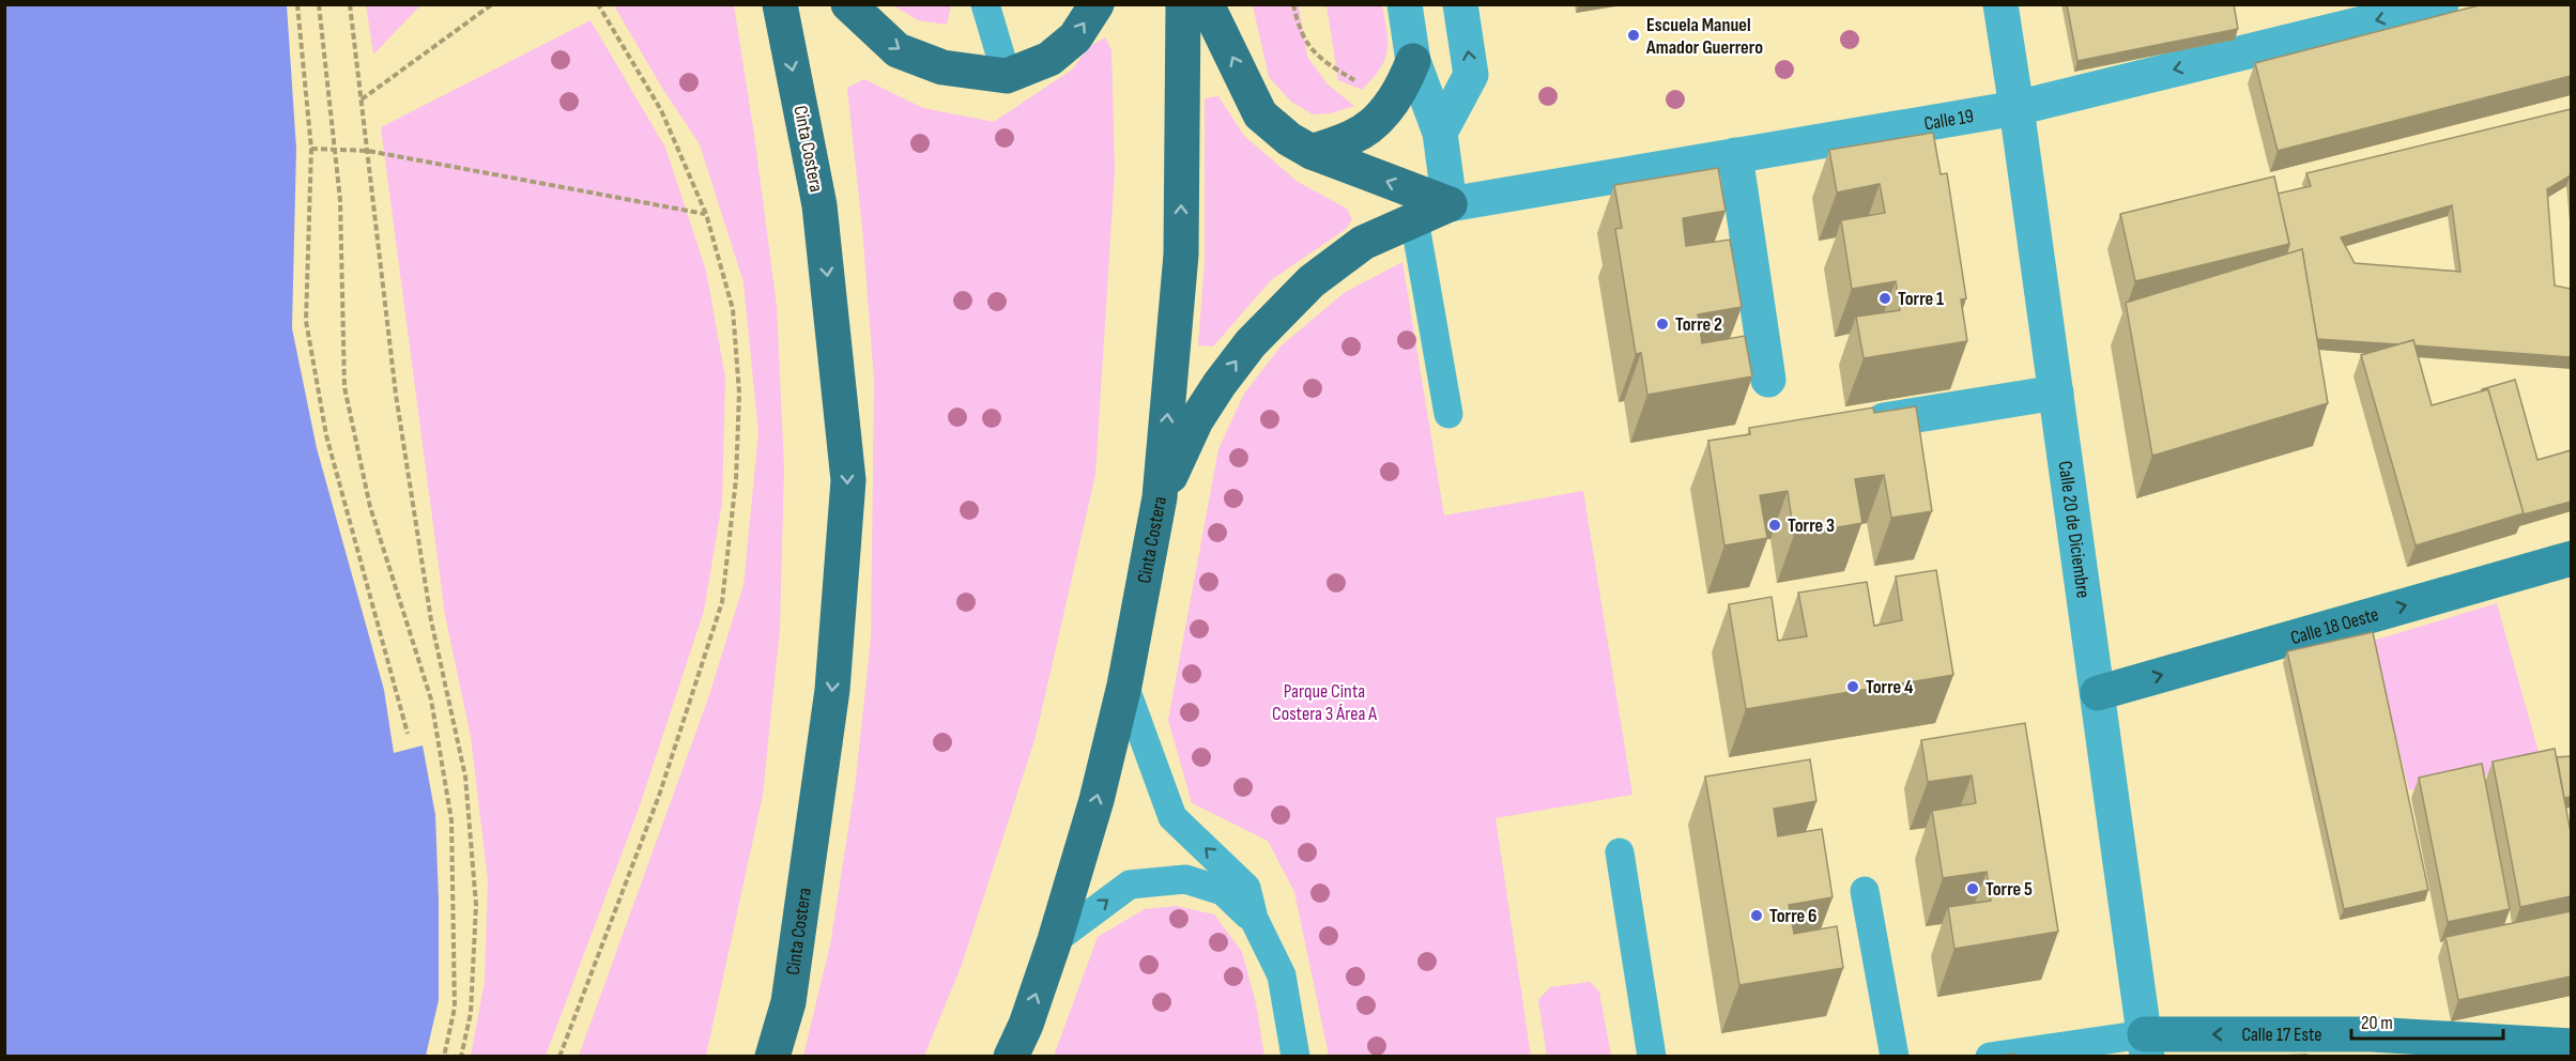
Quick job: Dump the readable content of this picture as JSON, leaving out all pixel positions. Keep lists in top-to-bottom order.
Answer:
{
  "streets": {
    "main road": ["Cinta Costera"],
    "street": [
      "Calle 19",
      "Calle 20 de Diciembre",
      "Calle 18 Oeste",
      "Calle 17 Este"
    ]
  },
  "crossings": [
    ["Calle 19", "Calle 20 de Diciembre"],
    ["Calle 20 de Diciembre", "Calle 18 Oeste"],
    ["Calle 20 de Diciembre", "Calle 17 Este"]
  ],
  "one_way": ["Calle 19", "Calle 18 Oeste", "Calle 17 Este"],
  "parks": ["Parque Cinta Costera 3 Área A"],
  "places": [
    "Escuela Manuel Amador Guerrero",
    "Torre 1",
    "Torre 2",
    "Torre 3",
    "Torre 4",
    "Torre 5",
    "Torre 6"
  ],
  "scale_bar": "20 m"
}
